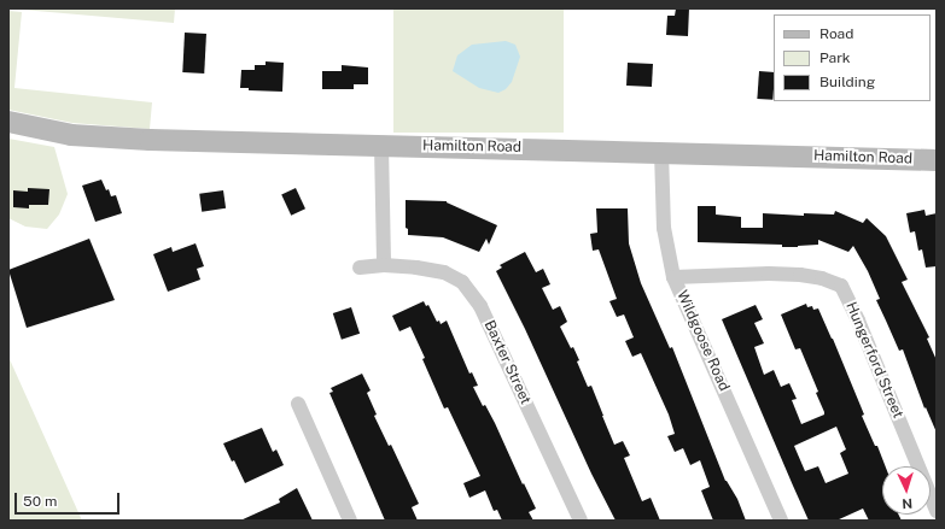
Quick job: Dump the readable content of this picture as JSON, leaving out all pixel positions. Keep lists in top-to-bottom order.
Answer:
{
  "streets": {
    "main road": ["Hamilton Road"],
    "street": ["Wildgoose Road", "Hungerford Street", "Baxter Street"]
  },
  "crossings": [
    ["Hamilton Road", "Wildgoose Road"],
    ["Wildgoose Road", "Hungerford Street"]
  ],
  "legend": ["Road", "Park", "Building"],
  "scale_bar": "50 m",
  "north": "bottom"
}
